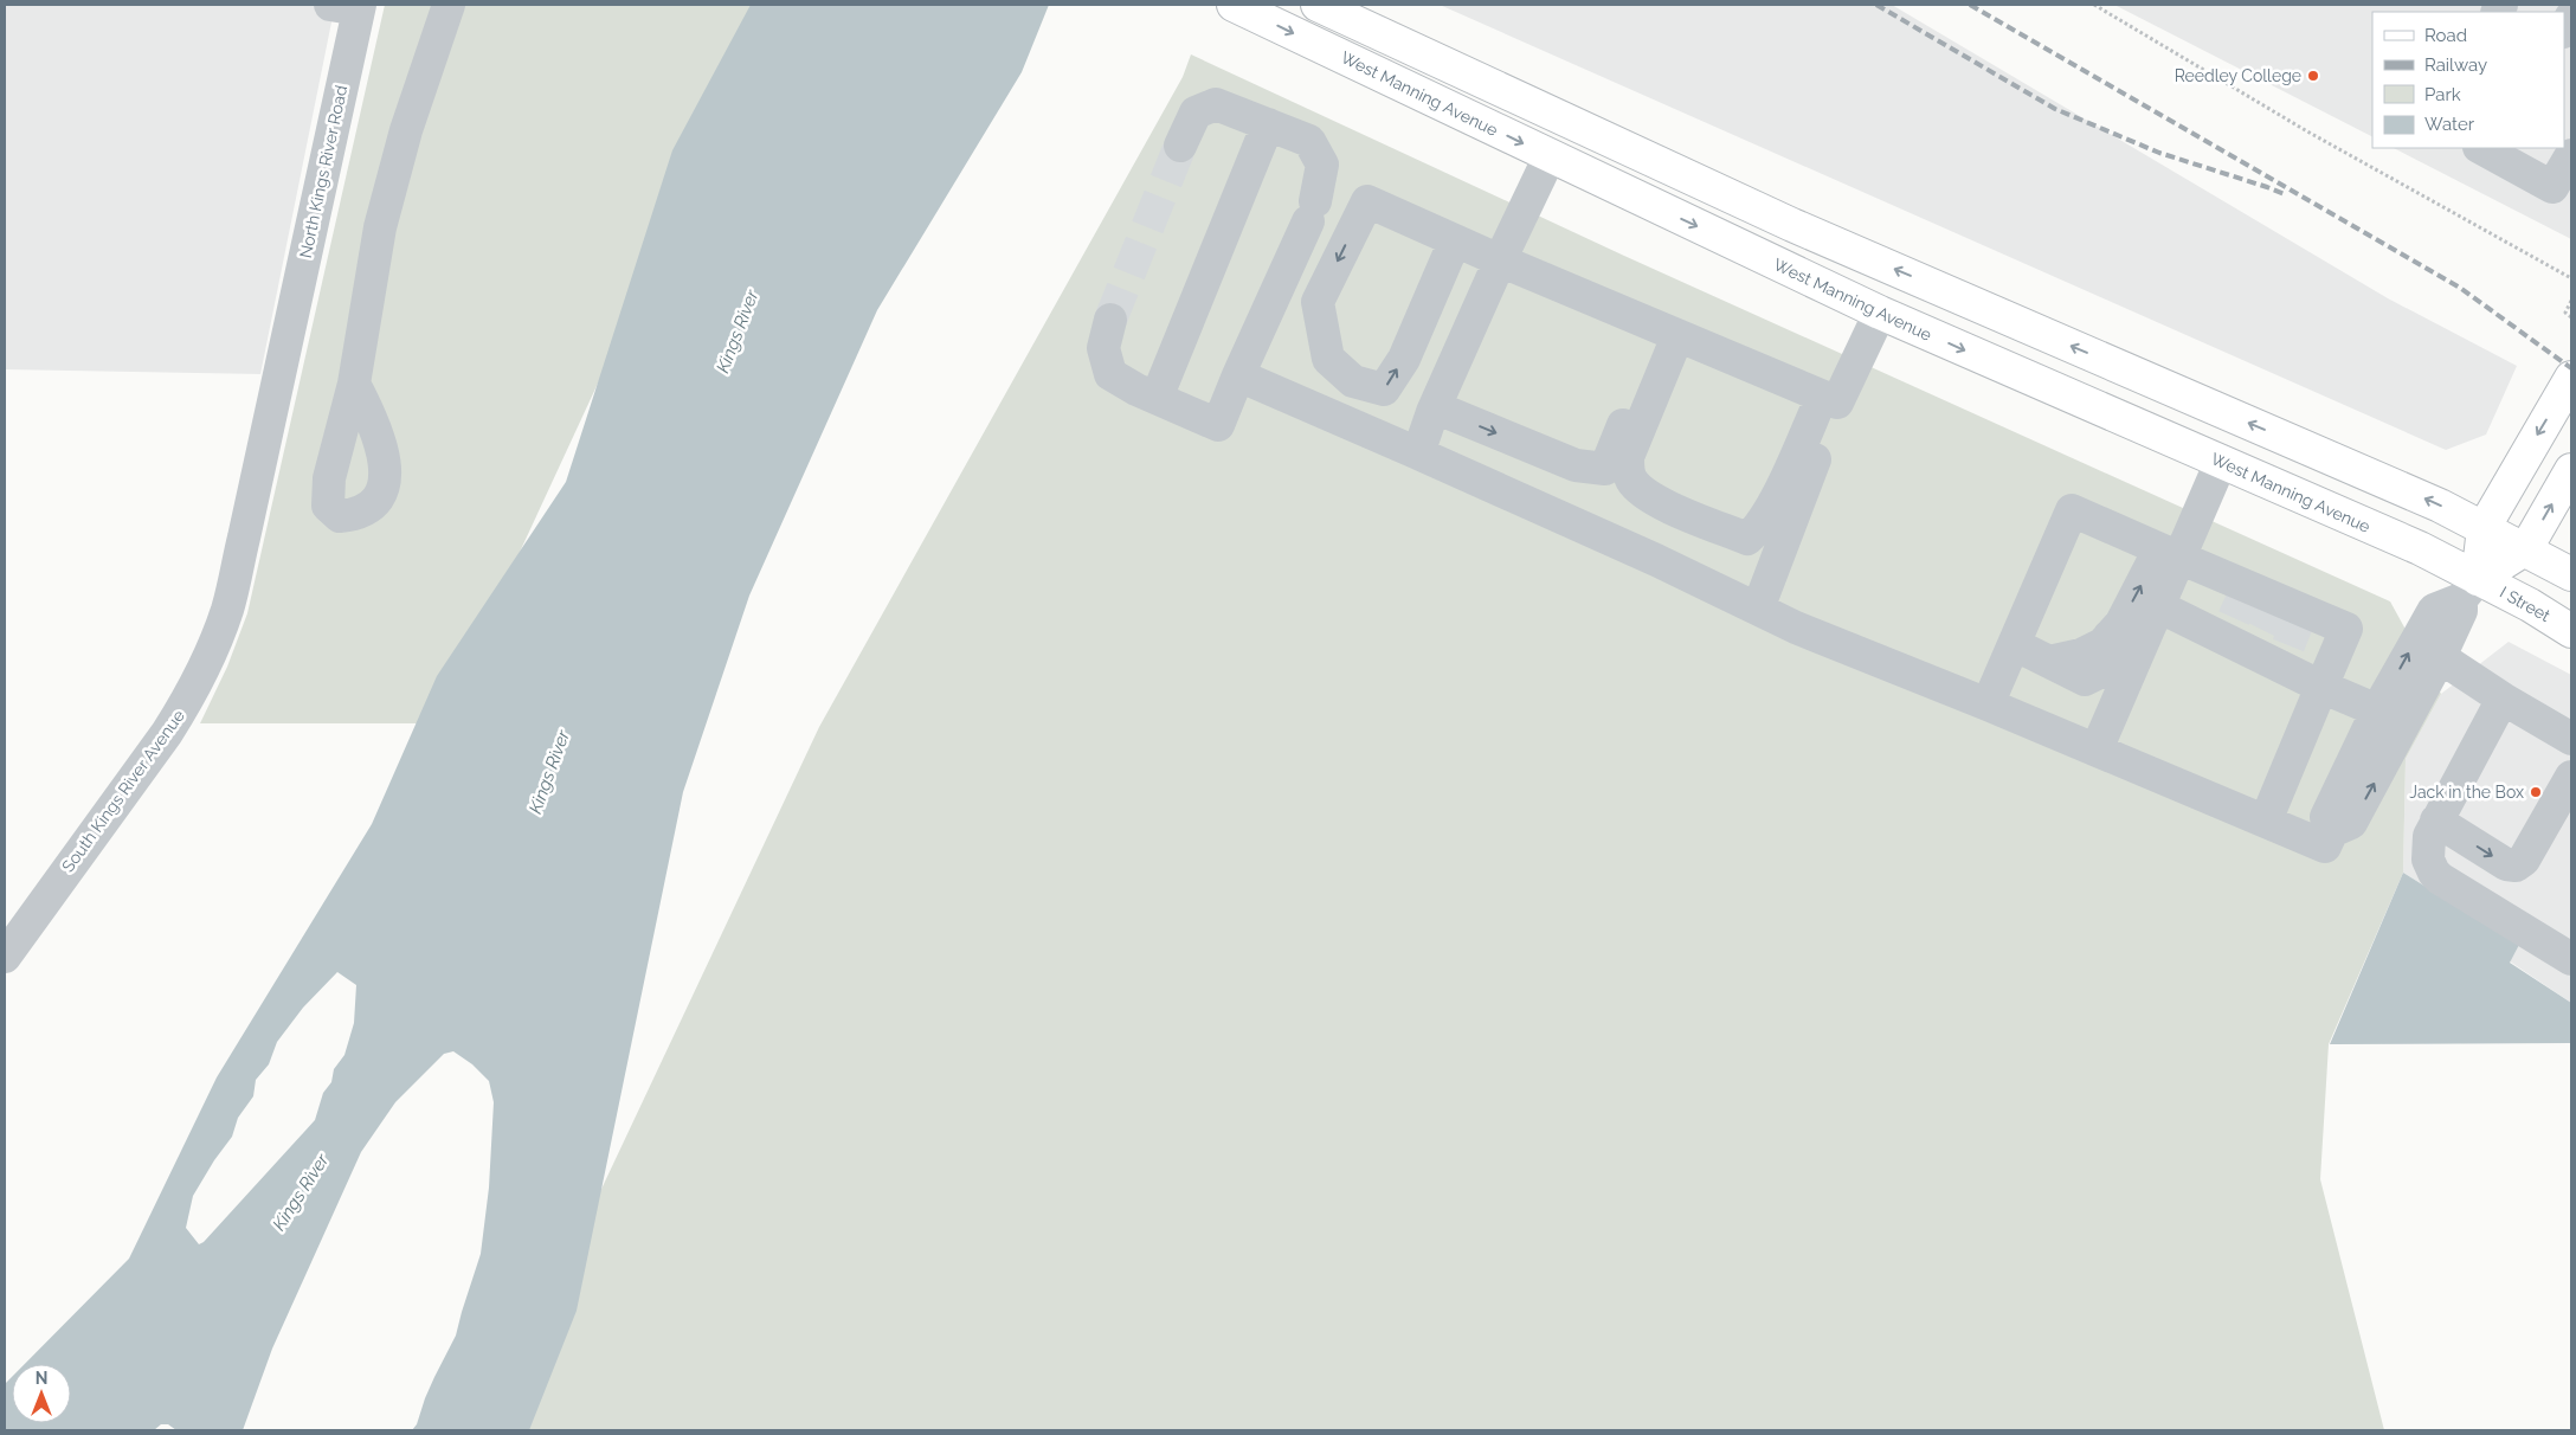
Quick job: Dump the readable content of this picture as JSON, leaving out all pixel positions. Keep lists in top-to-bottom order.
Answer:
{
  "streets": {
    "main road": ["West Manning Avenue", "I Street"],
    "street": ["North Kings River Road", "South Kings River Avenue"]
  },
  "crossings": [
    ["West Manning Avenue", "I Street"],
    ["North Kings River Road", "South Kings River Avenue"]
  ],
  "water": ["Kings River"],
  "places": ["Reedley College", "Jack in the Box"],
  "legend": [
    "Road",
    "Railway",
    "Park",
    "Water"
  ],
  "north": "top"
}
